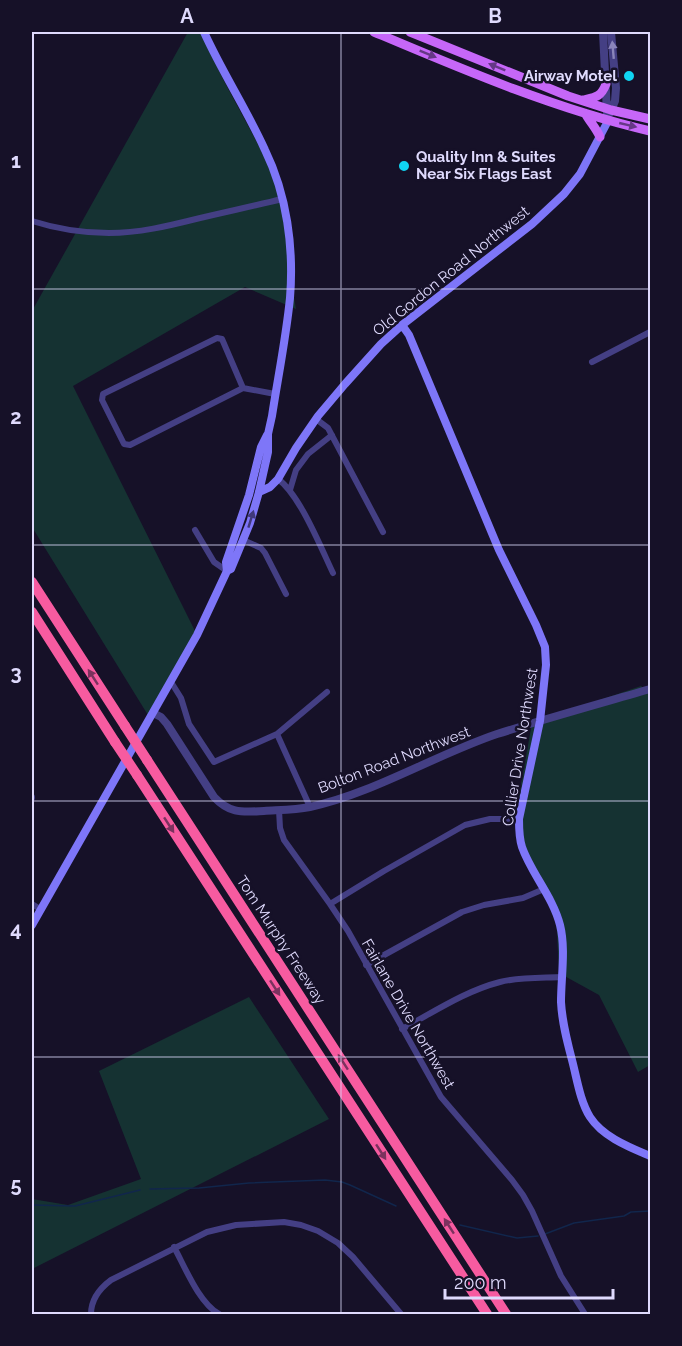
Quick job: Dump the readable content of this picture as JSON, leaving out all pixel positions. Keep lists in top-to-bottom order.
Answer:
{
  "streets": {
    "highway": ["Tom Murphy Freeway"],
    "main road": ["Old Gordon Road Northwest", "Collier Drive Northwest"],
    "street": ["Bolton Road Northwest", "Fairlane Drive Northwest"]
  },
  "crossings": [
    ["Old Gordon Road Northwest", "Collier Drive Northwest"],
    ["Collier Drive Northwest", "Bolton Road Northwest"],
    ["Bolton Road Northwest", "Fairlane Drive Northwest"]
  ],
  "places": ["Airway Motel", "Quality Inn & Suites Near Six Flags East"],
  "scale_bar": "200 m",
  "grid": {
    "columns": ["A", "B"],
    "rows": [
      "1",
      "2",
      "3",
      "4",
      "5"
    ]
  }
}
